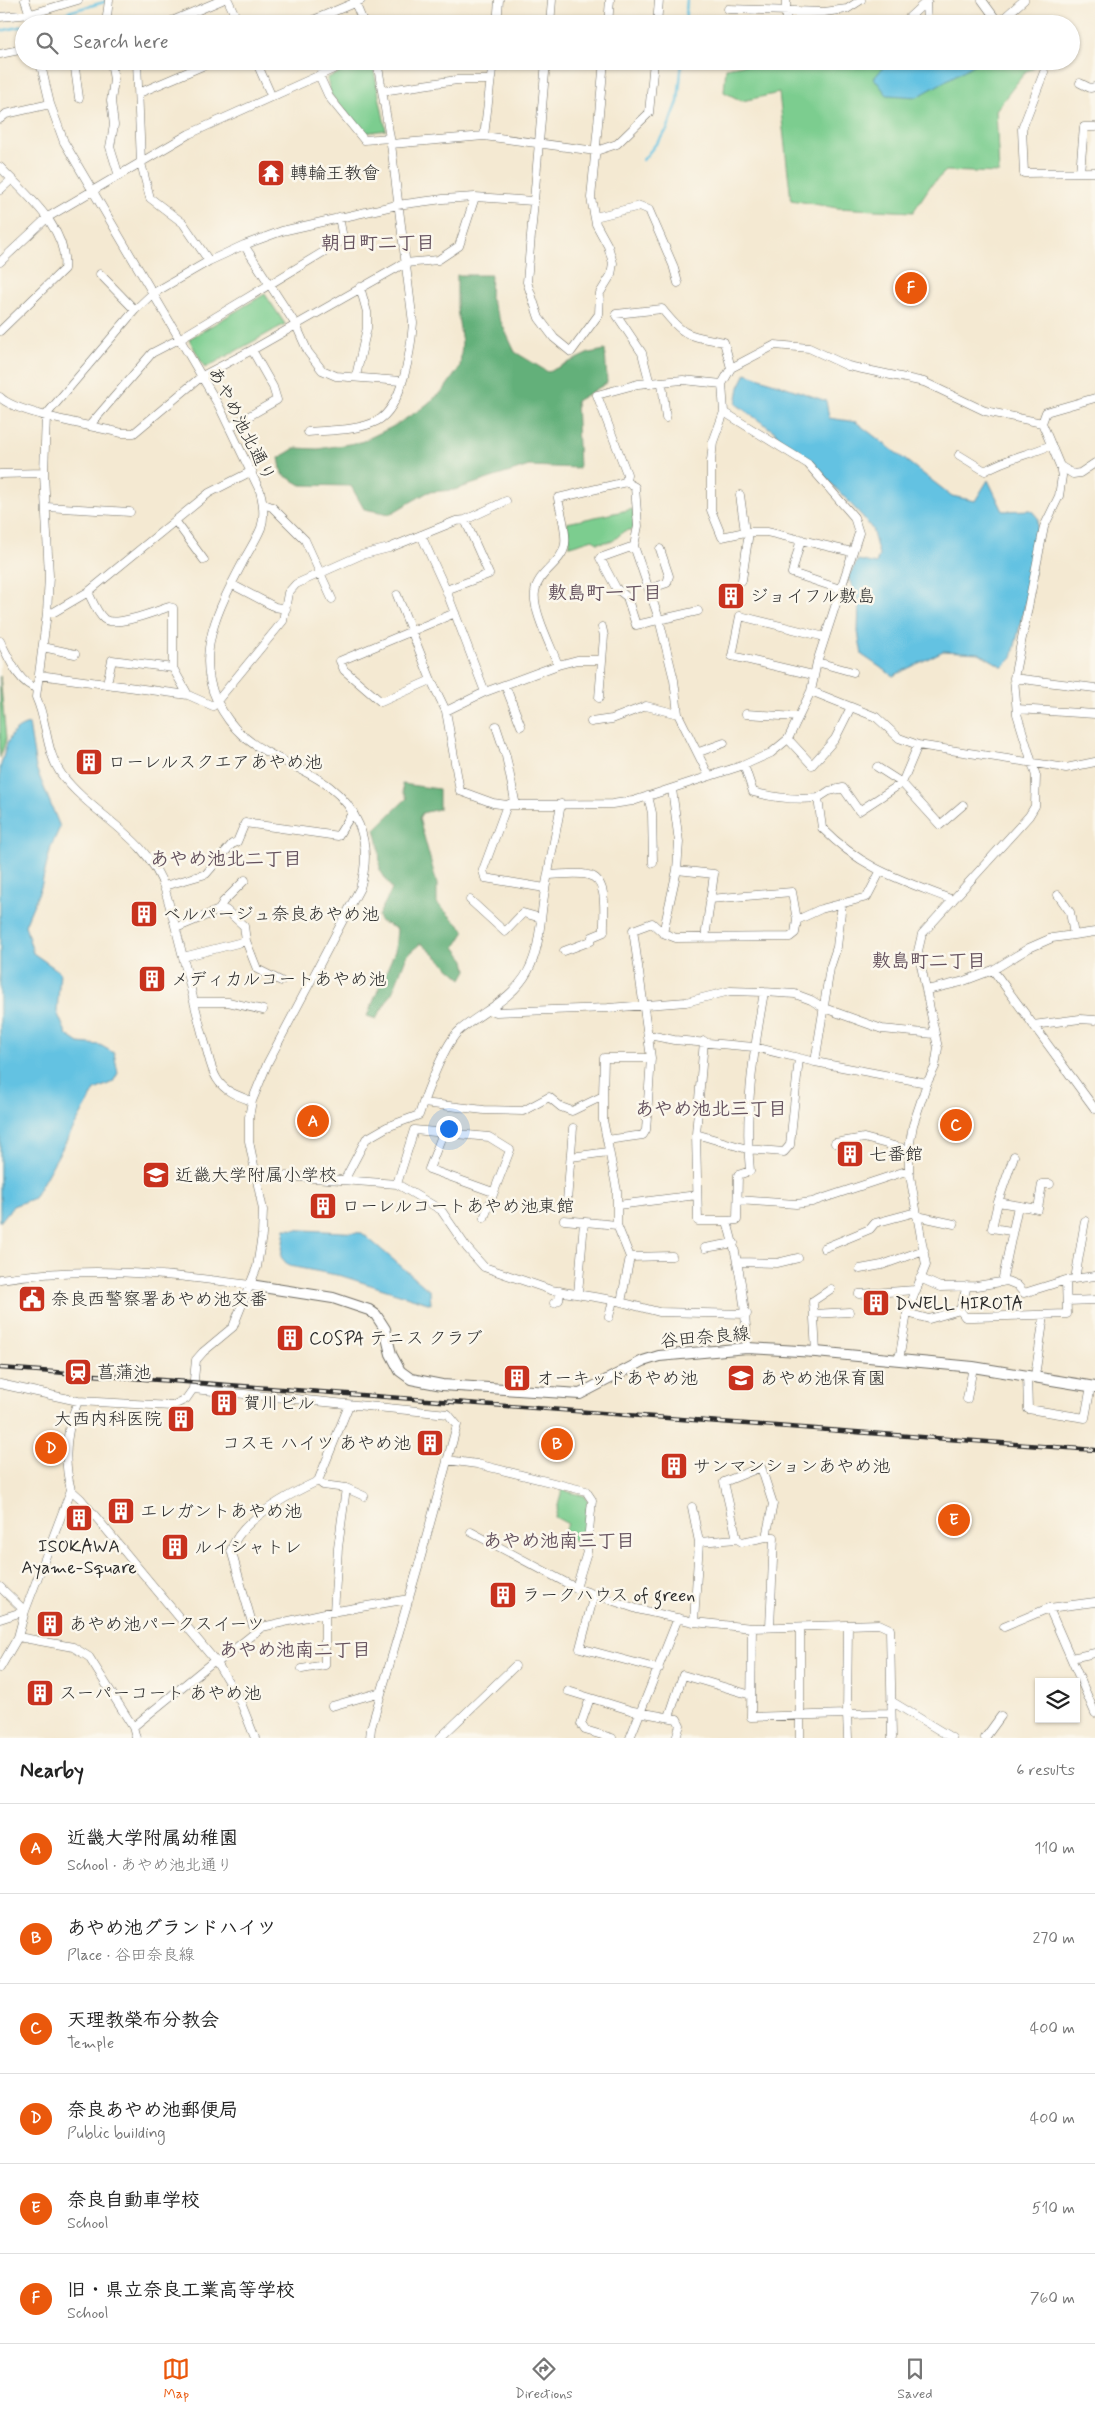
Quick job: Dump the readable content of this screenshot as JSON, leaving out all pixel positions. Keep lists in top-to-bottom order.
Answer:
{
  "streets": {
    "main road": ["谷田奈良線"],
    "street": ["あやめ池北通り"]
  },
  "crossings": [
    ["あやめ池北通り", "谷田奈良線"]
  ],
  "districts": [
    "朝日町二丁目",
    "敷島町一丁目",
    "あやめ池北二丁目",
    "敷島町二丁目",
    "あやめ池北三丁目",
    "あやめ池南三丁目",
    "あやめ池南二丁目"
  ],
  "places": {
    "temple": ["轉輪王教會"],
    "building": [
      "ジョイフル敷島",
      "ローレルスクエアあやめ池",
      "ベルパージュ奈良あやめ池",
      "メディカルコートあやめ池",
      "七番館",
      "ローレルコートあやめ池東館",
      "DWELL HIROTA",
      "COSPA テニス クラブ",
      "オーキッドあやめ池",
      "賀川ビル",
      "大西内科医院",
      "コスモ ハイツ あやめ池",
      "サンマンションあやめ池",
      "エレガントあやめ池",
      "ISOKAWA Ayame-Square",
      "ルイシャトレ",
      "ラークハウス of green",
      "あやめ池パークスイーツ",
      "スーパーコート あやめ池"
    ],
    "school or university": ["近畿大学附属小学校", "あやめ池保育園"],
    "public building": ["奈良西警察署あやめ池交番"],
    "station": ["菖蒲池"]
  },
  "page": {
    "search": "Search here",
    "pins": [
      "F",
      "A",
      "C",
      "B",
      "D",
      "E"
    ],
    "heading": ["Nearby", "6 results"],
    "list": [
      {
        "mark": "A",
        "name": "近畿大学附属幼稚園",
        "note": "School · あやめ池北通り",
        "value": "110 m"
      },
      {
        "mark": "B",
        "name": "あやめ池グランドハイツ",
        "note": "Place · 谷田奈良線",
        "value": "270 m"
      },
      {
        "mark": "C",
        "name": "天理教榮布分教会",
        "note": "Temple",
        "value": "400 m"
      },
      {
        "mark": "D",
        "name": "奈良あやめ池郵便局",
        "note": "Public building",
        "value": "400 m"
      },
      {
        "mark": "E",
        "name": "奈良自動車学校",
        "note": "School",
        "value": "510 m"
      },
      {
        "mark": "F",
        "name": "旧・県立奈良工業高等学校",
        "note": "School",
        "value": "760 m"
      }
    ],
    "nav": ["Map", "Directions", "Saved"]
  }
}
